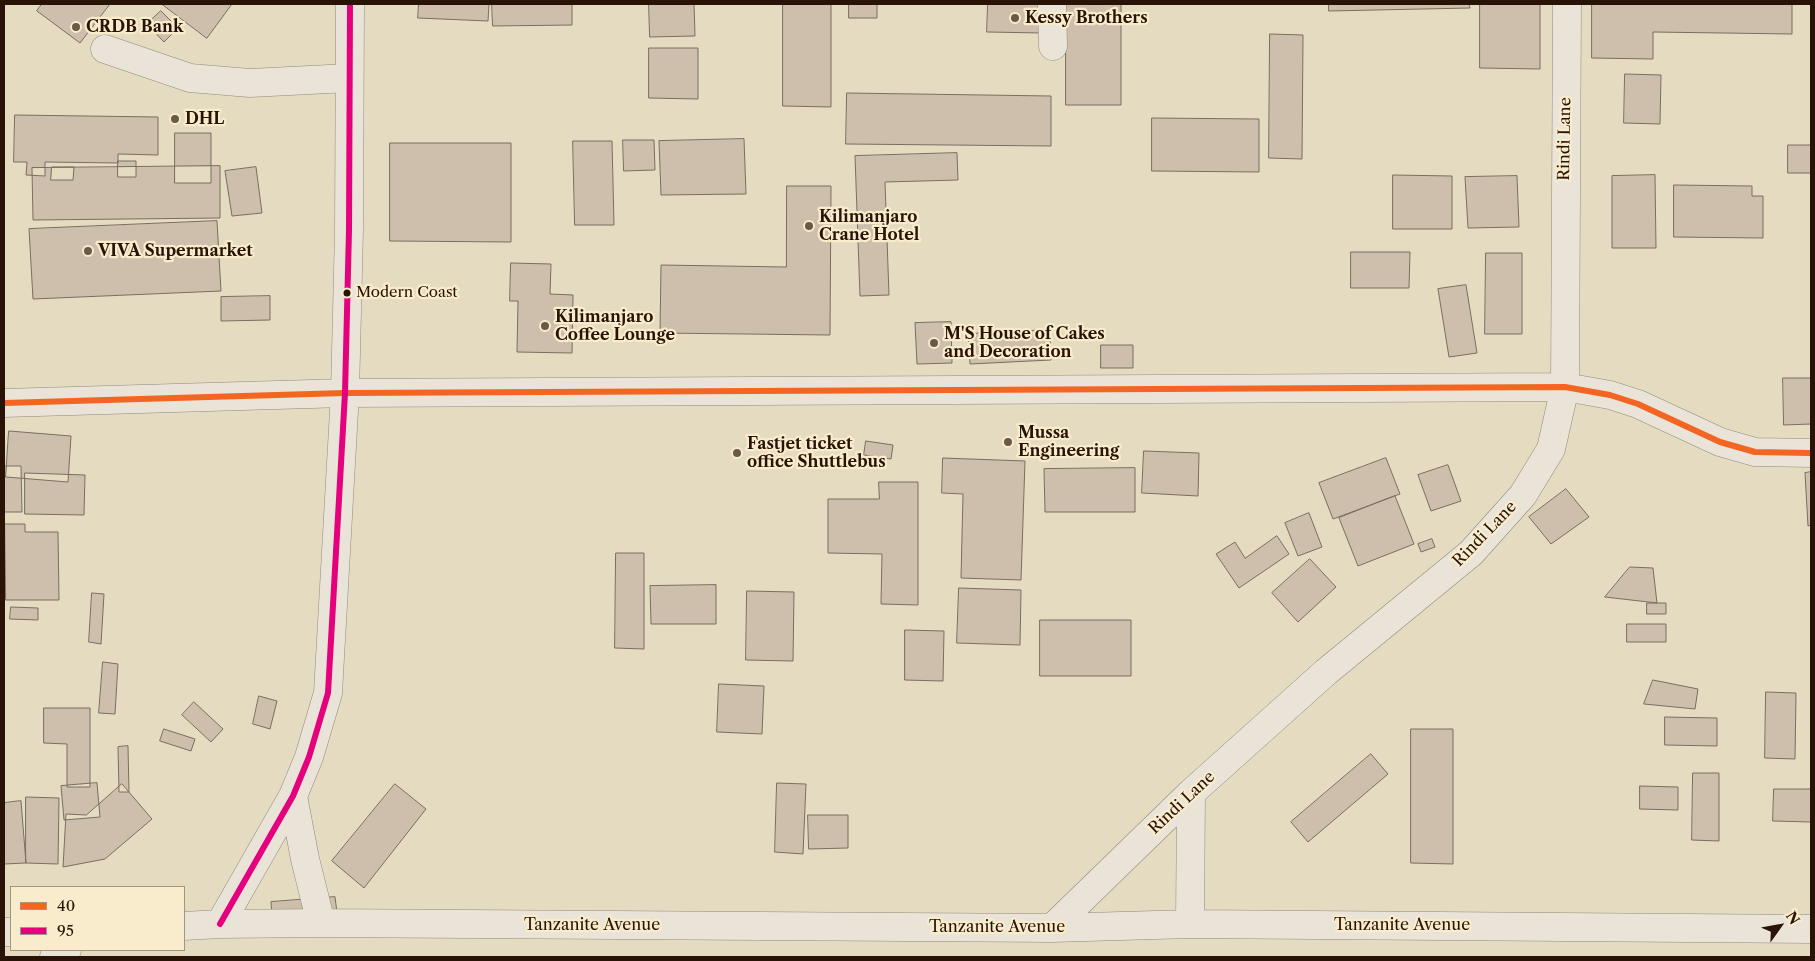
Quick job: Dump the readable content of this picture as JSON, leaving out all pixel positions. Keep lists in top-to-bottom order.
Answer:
{
  "streets": {
    "street": ["Rindi Lane", "Tanzanite Avenue"]
  },
  "crossings": [
    ["Rindi Lane", "Tanzanite Avenue"]
  ],
  "places": [
    "Kessy Brothers",
    "CRDB Bank",
    "DHL",
    "Kilimanjaro Crane Hotel",
    "VIVA Supermarket",
    "Modern Coast",
    "Kilimanjaro Coffee Lounge",
    "M'S House of Cakes and Decoration",
    "Mussa Engineering",
    "Fastjet ticket office Shuttlebus"
  ],
  "lines": ["transit line 95", "transit line 40"],
  "legend": ["40", "95"],
  "north": "top right"
}
